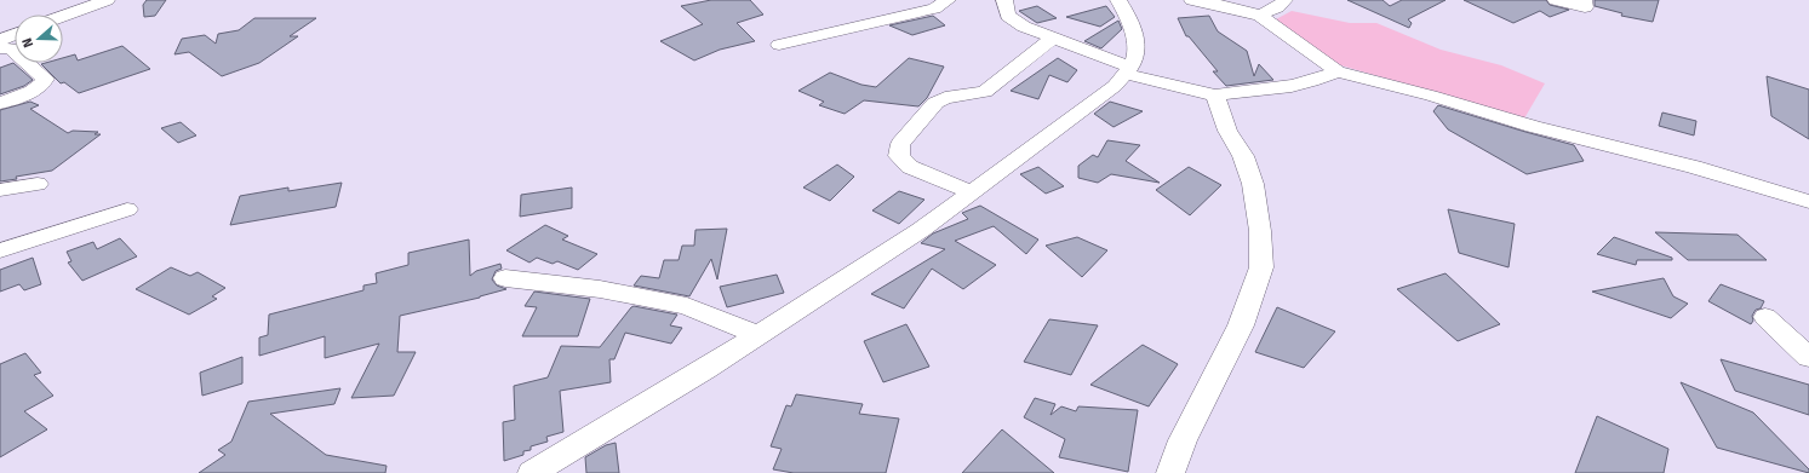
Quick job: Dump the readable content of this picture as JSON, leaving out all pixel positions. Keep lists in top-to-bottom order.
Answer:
{
  "north": "left"
}
